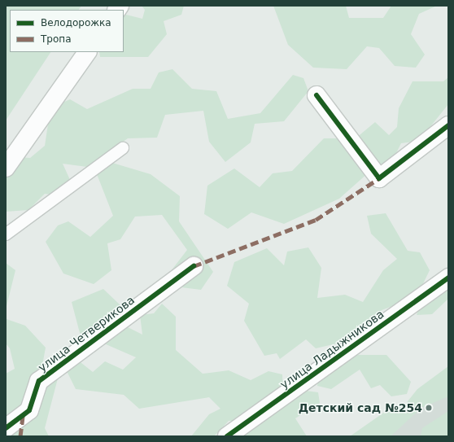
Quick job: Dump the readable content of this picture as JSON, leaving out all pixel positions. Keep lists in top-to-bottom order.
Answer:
{
  "streets": {
    "street": ["улица Четверикова", "улица Ладыжникова"]
  },
  "places": ["Детский сад №254"],
  "legend": ["Велодорожка", "Тропа"]
}
